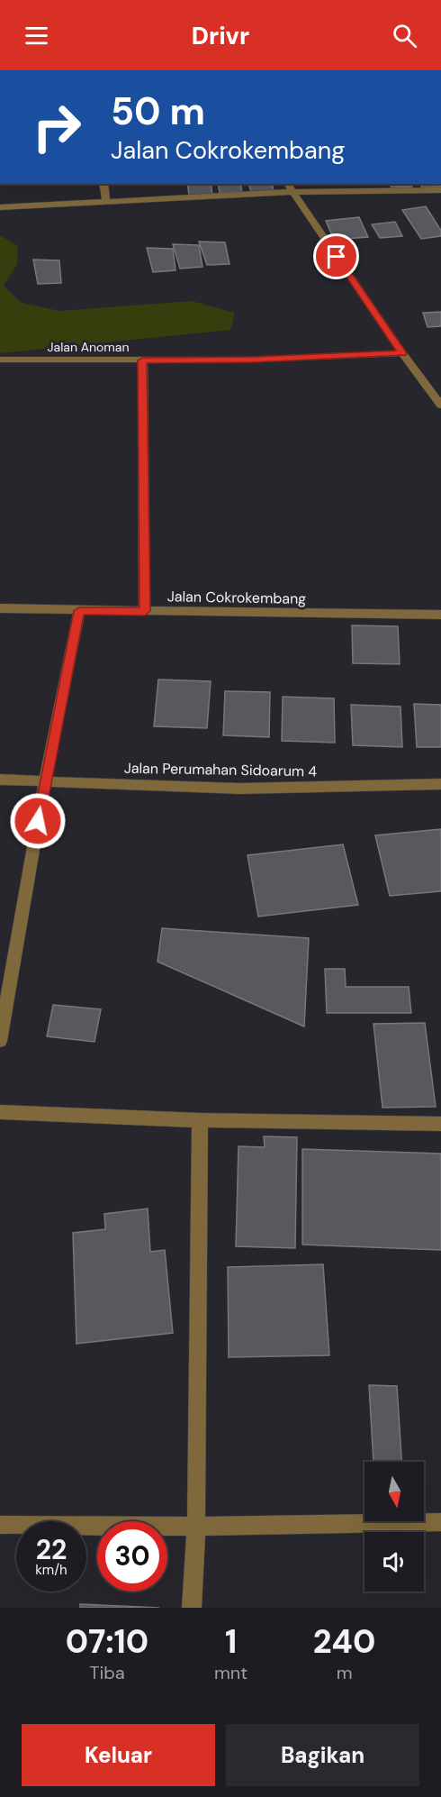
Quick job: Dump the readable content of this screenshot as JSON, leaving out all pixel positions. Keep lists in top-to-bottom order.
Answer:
{
  "streets": {
    "street": ["Jalan Anoman", "Jalan Cokrokembang", "Jalan Perumahan Sidoarum 4"]
  },
  "north": "bottom",
  "page": {
    "header": "Drivr",
    "turn": ["50 m", "Jalan Cokrokembang"],
    "speed": "22 km/h",
    "limit": "30",
    "eta": [
      "07:10",
      "Tiba",
      "1",
      "mnt",
      "240",
      "m"
    ],
    "buttons": ["Keluar", "Bagikan"]
  }
}
